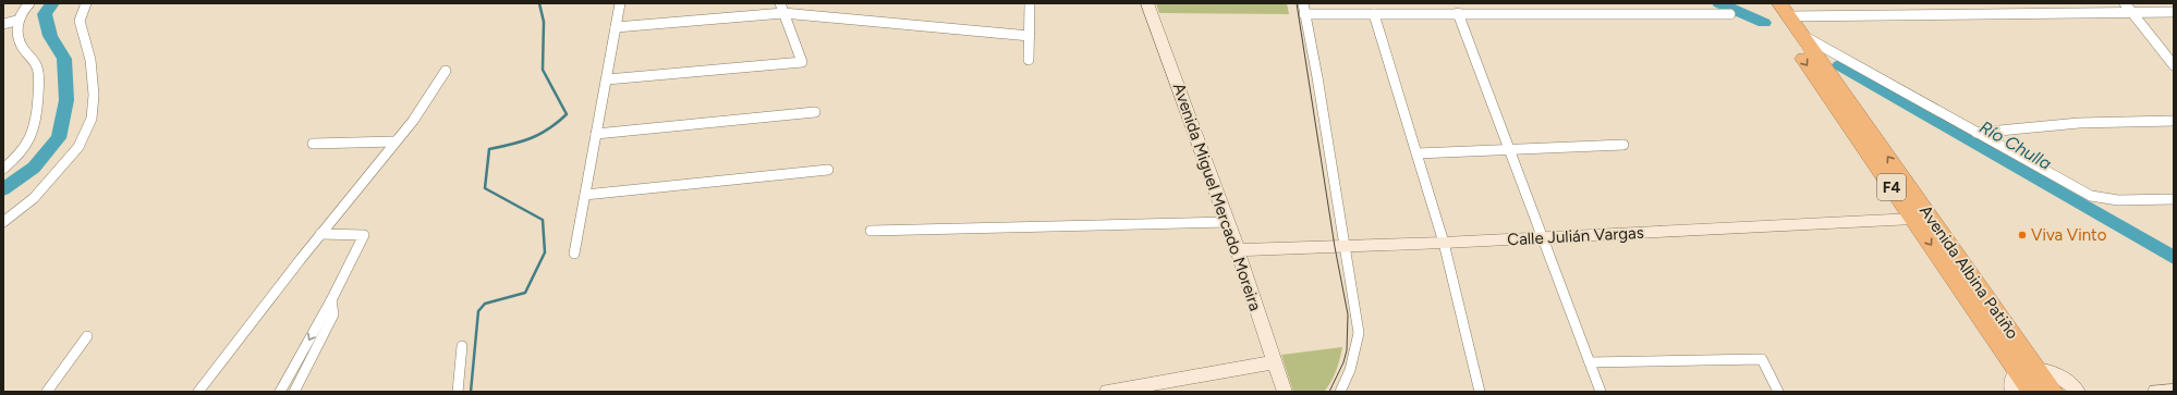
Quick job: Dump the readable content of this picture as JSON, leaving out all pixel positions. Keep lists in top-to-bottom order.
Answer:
{
  "streets": {
    "highway": ["F4", "Avenida Albina Patiño"],
    "main road": ["Avenida Miguel Mercado Moreira", "Calle Julián Vargas"]
  },
  "crossings": [
    ["Avenida Miguel Mercado Moreira", "Calle Julián Vargas"],
    ["Calle Julián Vargas", "Avenida Albina Patiño"]
  ],
  "water": ["Río Chulla"],
  "places": ["Viva Vinto"]
}
